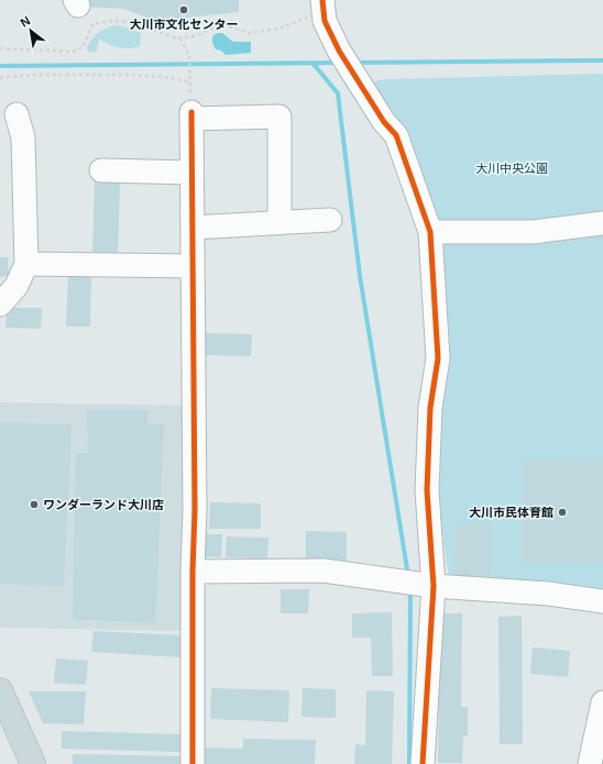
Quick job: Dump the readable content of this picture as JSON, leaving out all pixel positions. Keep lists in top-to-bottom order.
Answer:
{
  "parks": ["大川中央公園"],
  "places": ["大川市文化センター", "ワンダーランド大川店", "大川市民体育館"],
  "north": "top left"
}
